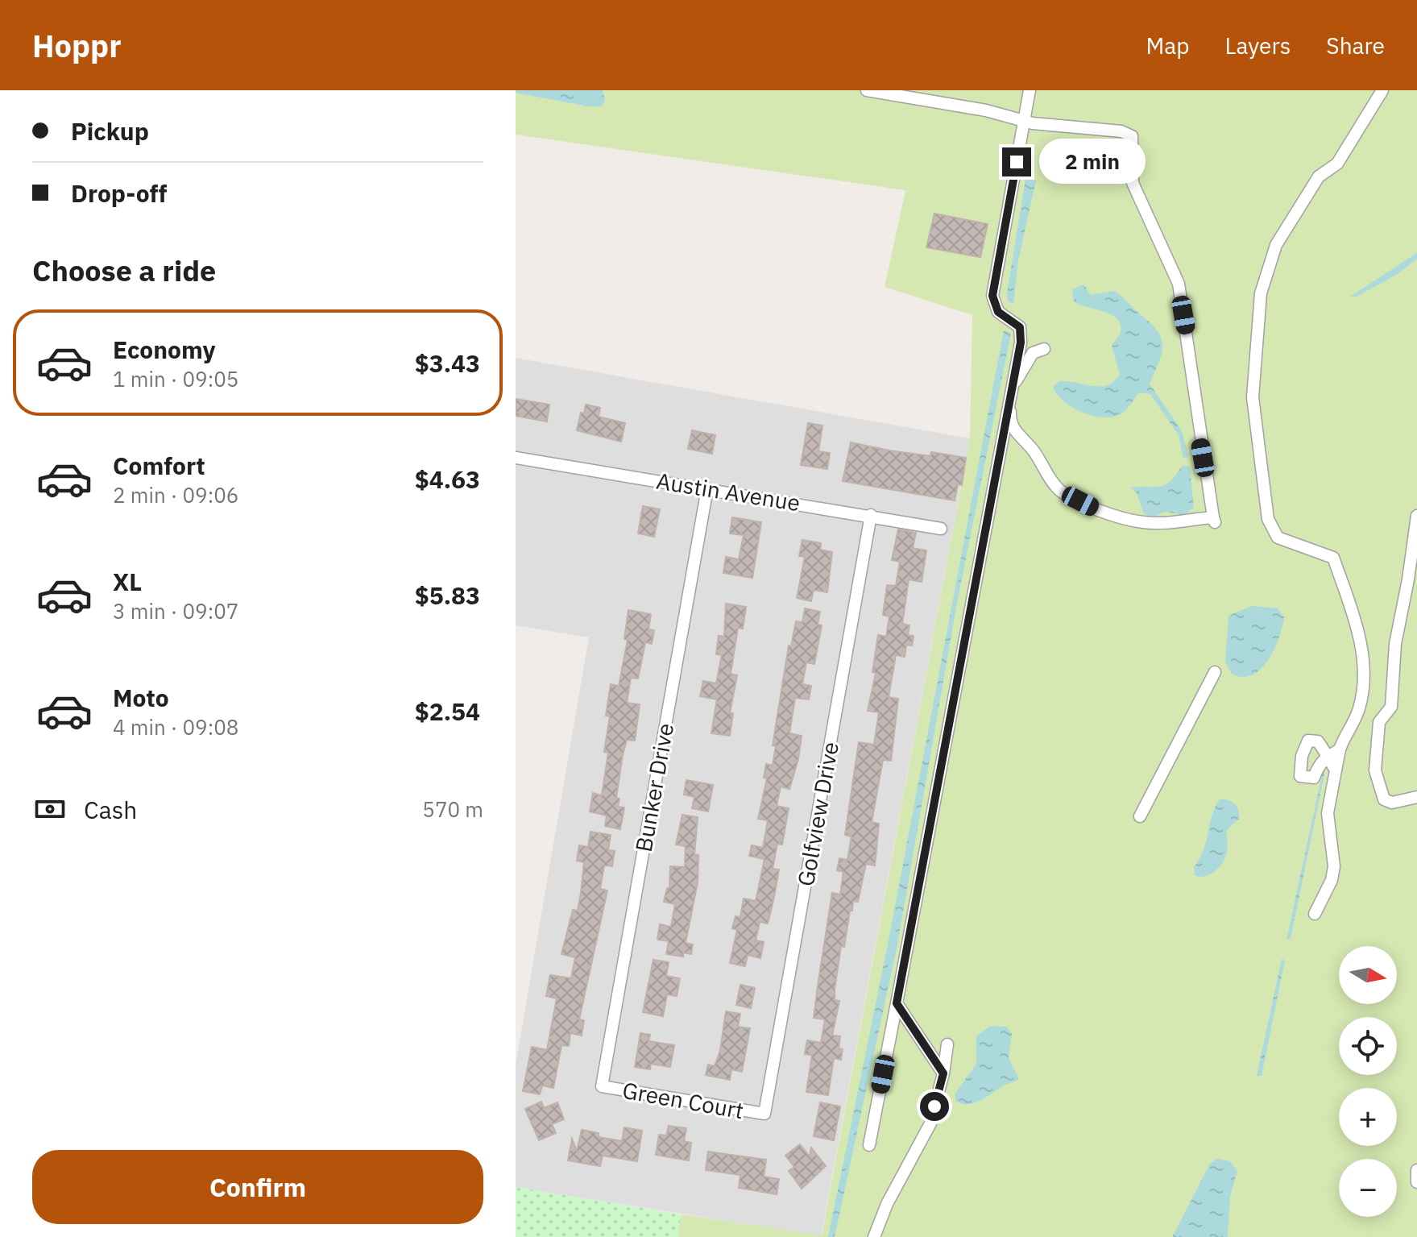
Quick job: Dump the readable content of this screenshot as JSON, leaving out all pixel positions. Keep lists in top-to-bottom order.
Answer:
{
  "streets": {
    "street": [
      "Austin Avenue",
      "Bunker Drive",
      "Golfview Drive",
      "Green Court"
    ]
  },
  "crossings": [
    ["Austin Avenue", "Bunker Drive"],
    ["Austin Avenue", "Golfview Drive"],
    ["Bunker Drive", "Green Court"],
    ["Golfview Drive", "Green Court"]
  ],
  "north": "right",
  "page": {
    "header": "Hoppr",
    "nav": ["Map", "Layers", "Share"],
    "banner": ["Pickup", "Drop-off"],
    "bubble": "2 min",
    "heading": "Choose a ride",
    "list": [
      {
        "name": "Economy",
        "note": "1 min · 09:05",
        "value": "$3.43"
      },
      {
        "name": "Comfort",
        "note": "2 min · 09:06",
        "value": "$4.63"
      },
      {
        "name": "XL",
        "note": "3 min · 09:07",
        "value": "$5.83"
      },
      {
        "name": "Moto",
        "note": "4 min · 09:08",
        "value": "$2.54"
      }
    ],
    "pay": ["Cash", "570 m"],
    "map_buttons": ["+", "−"],
    "buttons": "Confirm"
  }
}
